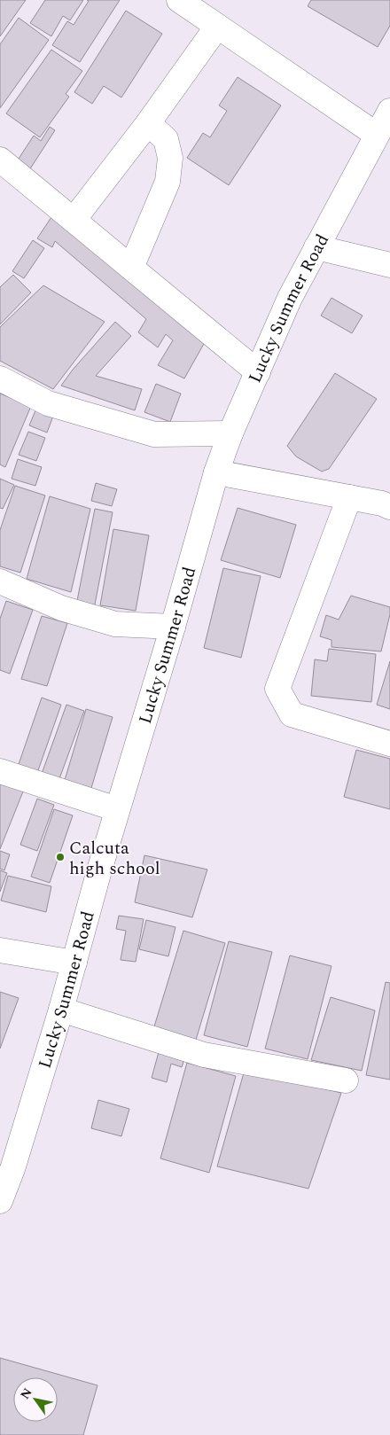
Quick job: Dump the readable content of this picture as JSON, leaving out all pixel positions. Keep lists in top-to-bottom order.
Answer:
{
  "streets": {
    "street": ["Lucky Summer Road"]
  },
  "places": ["Calcuta high school"],
  "north": "top left"
}
